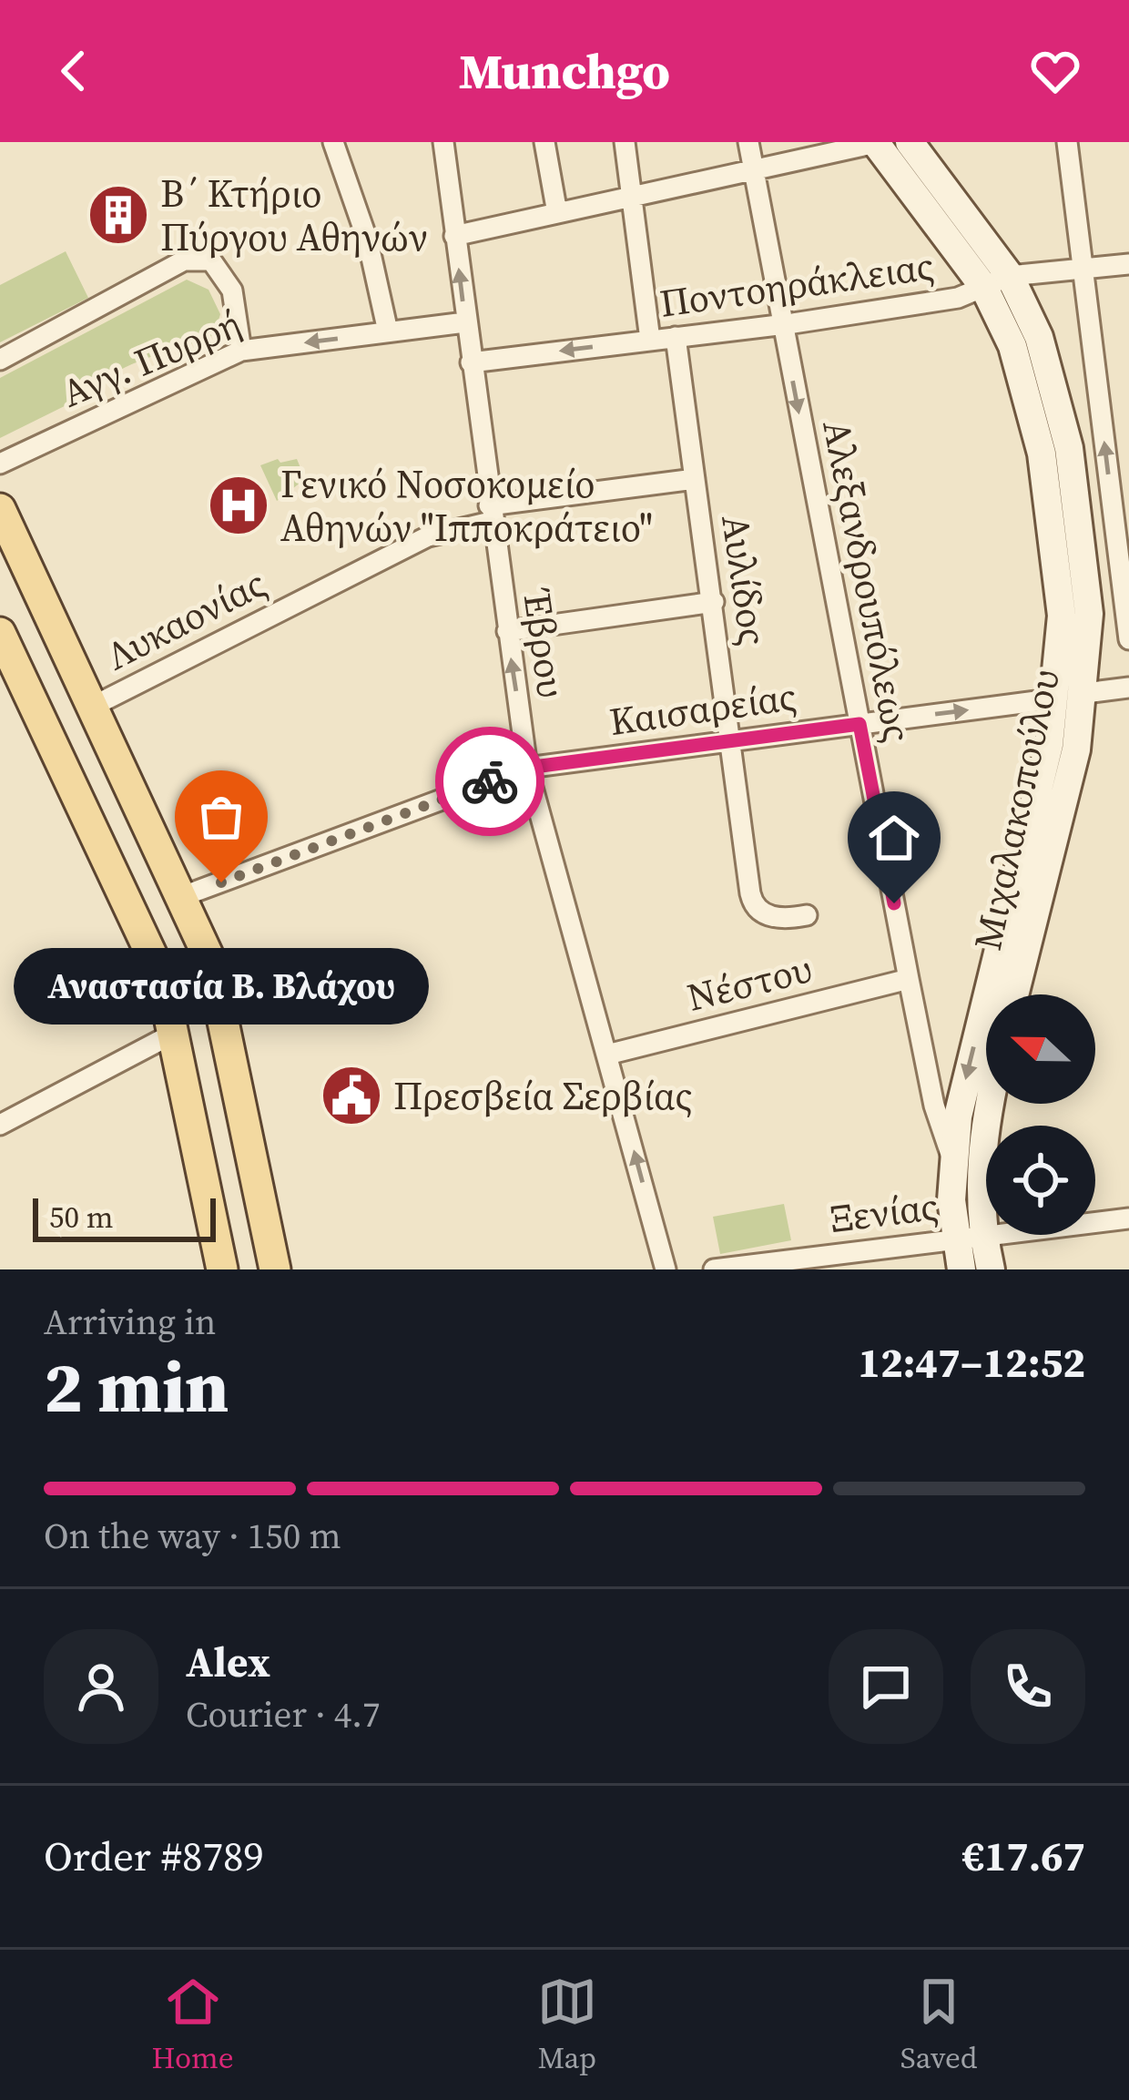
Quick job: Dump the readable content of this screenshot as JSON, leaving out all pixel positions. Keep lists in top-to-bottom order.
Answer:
{
  "streets": {
    "main road": ["Μιχαλακοπούλου"],
    "street": [
      "Ποντοηράκλειας",
      "Αγγ. Πυρρή",
      "Αυλίδος",
      "Αλεξανδρουπόλεως",
      "Λυκαονίας",
      "Έβρου",
      "Καισαρείας",
      "Νέστου",
      "Ξενίας"
    ]
  },
  "crossings": [
    ["Ποντοηράκλειας", "Αυλίδος"],
    ["Ποντοηράκλειας", "Αλεξανδρουπόλεως"],
    ["Ποντοηράκλειας", "Έβρου"],
    ["Ποντοηράκλειας", "Μιχαλακοπούλου"],
    ["Αγγ. Πυρρή", "Έβρου"],
    ["Αυλίδος", "Λυκαονίας"],
    ["Αυλίδος", "Καισαρείας"],
    ["Αλεξανδρουπόλεως", "Καισαρείας"],
    ["Αλεξανδρουπόλεως", "Μιχαλακοπούλου"],
    ["Αλεξανδρουπόλεως", "Νέστου"],
    ["Λυκαονίας", "Έβρου"],
    ["Έβρου", "Καισαρείας"],
    ["Έβρου", "Νέστου"],
    ["Καισαρείας", "Μιχαλακοπούλου"],
    ["Μιχαλακοπούλου", "Ξενίας"]
  ],
  "one_way": ["Αλεξανδρουπόλεως", "Έβρου"],
  "places": {
    "building": ["Β΄ Κτήριο Πύργου Αθηνών"],
    "hospital": ["Γενικό Νοσοκομείο Αθηνών \"Ιπποκράτειο\""],
    "other": ["Αναστασία Β. Βλάχου"],
    "public building": ["Πρεσβεία Σερβίας"]
  },
  "scale_bar": "50 m",
  "north": "left",
  "page": {
    "header": "Munchgo",
    "bubble": "Αναστασία Β. Βλάχου",
    "scale": "50 m",
    "heading": ["2 min", "Arriving in", "12:47–12:52"],
    "panel": [
      "Alex",
      "Courier · 4.7",
      "Order #8789",
      "€17.67"
    ],
    "bar": "On the way · 150 m",
    "tabs": ["Home", "Map", "Saved"]
  }
}
